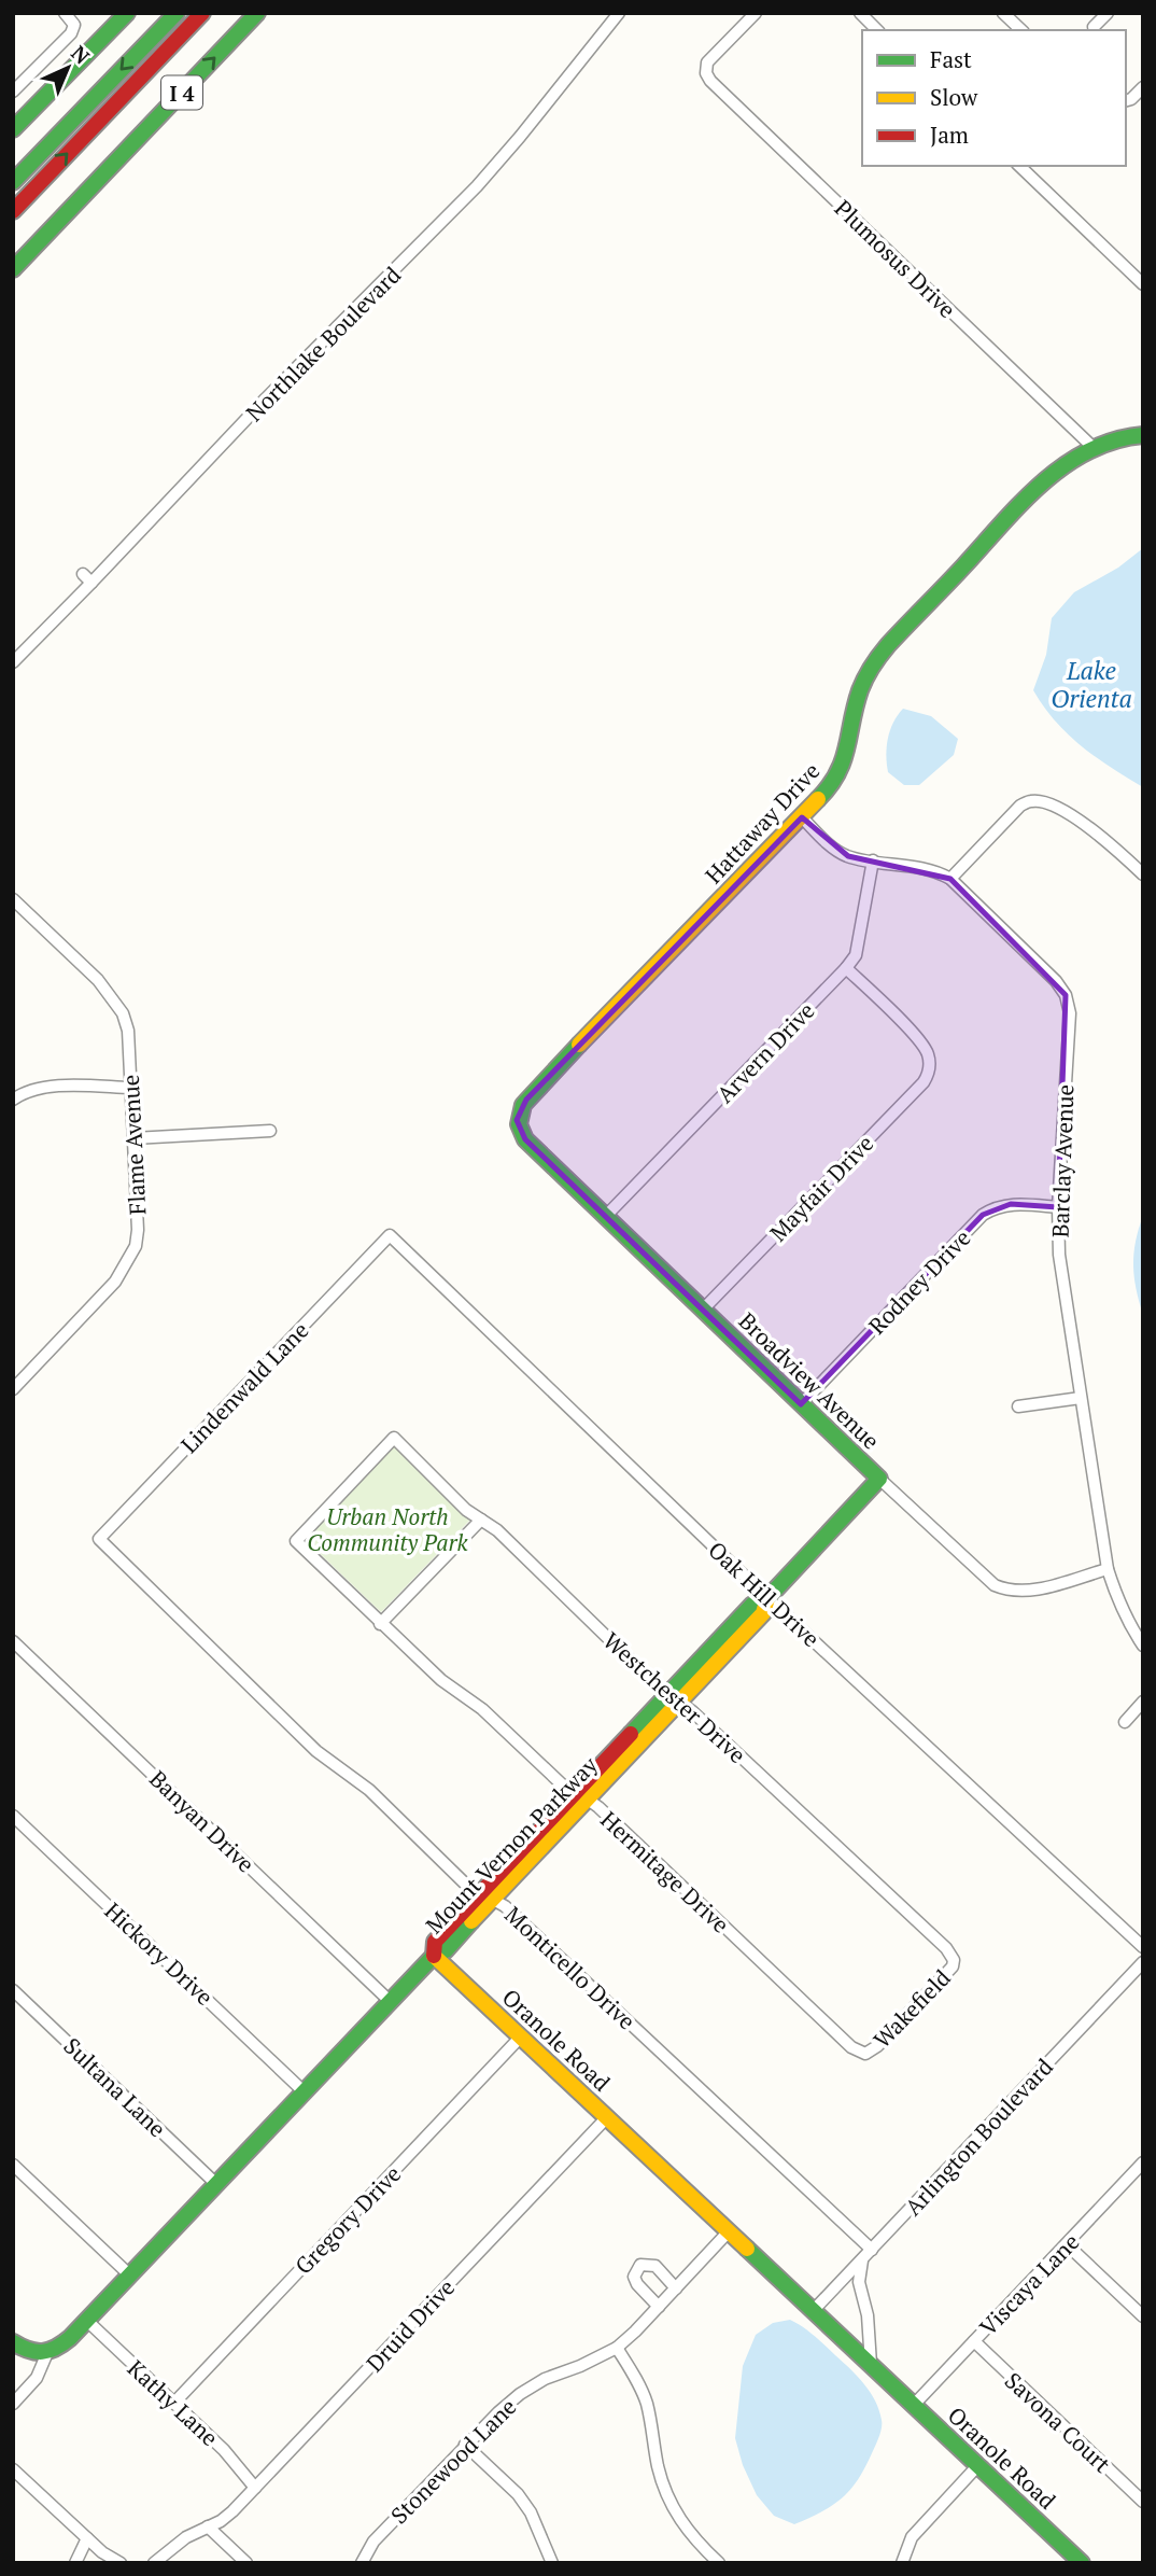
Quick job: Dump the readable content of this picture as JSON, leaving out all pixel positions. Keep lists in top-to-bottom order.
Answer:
{
  "streets": {
    "main road": [
      "I 4",
      "Hattaway Drive",
      "Broadview Avenue",
      "Mount Vernon Parkway",
      "Oranole Road"
    ],
    "street": [
      "Plumosus Drive",
      "Northlake Boulevard",
      "Arvern Drive",
      "Flame Avenue",
      "Barclay Avenue",
      "Mayfair Drive",
      "Rodney Drive",
      "Lindenwald Lane",
      "Oak Hill Drive",
      "Westchester Drive",
      "Banyan Drive",
      "Hermitage Drive",
      "Hickory Drive",
      "Monticello Drive",
      "Wakefield",
      "Sultana Lane",
      "Arlington Boulevard",
      "Gregory Drive",
      "Viscaya Lane",
      "Druid Drive",
      "Kathy Lane",
      "Savona Court",
      "Stonewood Lane"
    ]
  },
  "crossings": [
    ["Plumosus Drive", "Hattaway Drive"],
    ["Hattaway Drive", "Barclay Avenue"],
    ["Hattaway Drive", "Broadview Avenue"],
    ["Arvern Drive", "Barclay Avenue"],
    ["Arvern Drive", "Mayfair Drive"],
    ["Arvern Drive", "Broadview Avenue"],
    ["Barclay Avenue", "Rodney Drive"],
    ["Barclay Avenue", "Broadview Avenue"],
    ["Mayfair Drive", "Broadview Avenue"],
    ["Rodney Drive", "Broadview Avenue"],
    ["Broadview Avenue", "Mount Vernon Parkway"],
    ["Lindenwald Lane", "Oak Hill Drive"],
    ["Lindenwald Lane", "Monticello Drive"],
    ["Oak Hill Drive", "Mount Vernon Parkway"],
    ["Westchester Drive", "Mount Vernon Parkway"],
    ["Westchester Drive", "Hermitage Drive"],
    ["Westchester Drive", "Wakefield"],
    ["Mount Vernon Parkway", "Hermitage Drive"],
    ["Mount Vernon Parkway", "Monticello Drive"],
    ["Mount Vernon Parkway", "Oranole Road"],
    ["Hermitage Drive", "Wakefield"],
    ["Monticello Drive", "Arlington Boulevard"],
    ["Oranole Road", "Arlington Boulevard"],
    ["Oranole Road", "Gregory Drive"],
    ["Oranole Road", "Viscaya Lane"],
    ["Oranole Road", "Druid Drive"],
    ["Oranole Road", "Stonewood Lane"],
    ["Gregory Drive", "Kathy Lane"],
    ["Viscaya Lane", "Savona Court"],
    ["Druid Drive", "Kathy Lane"]
  ],
  "water": ["Lake Orienta"],
  "parks": ["Urban North Community Park"],
  "legend": ["Fast", "Slow", "Jam"],
  "north": "top right"
}
